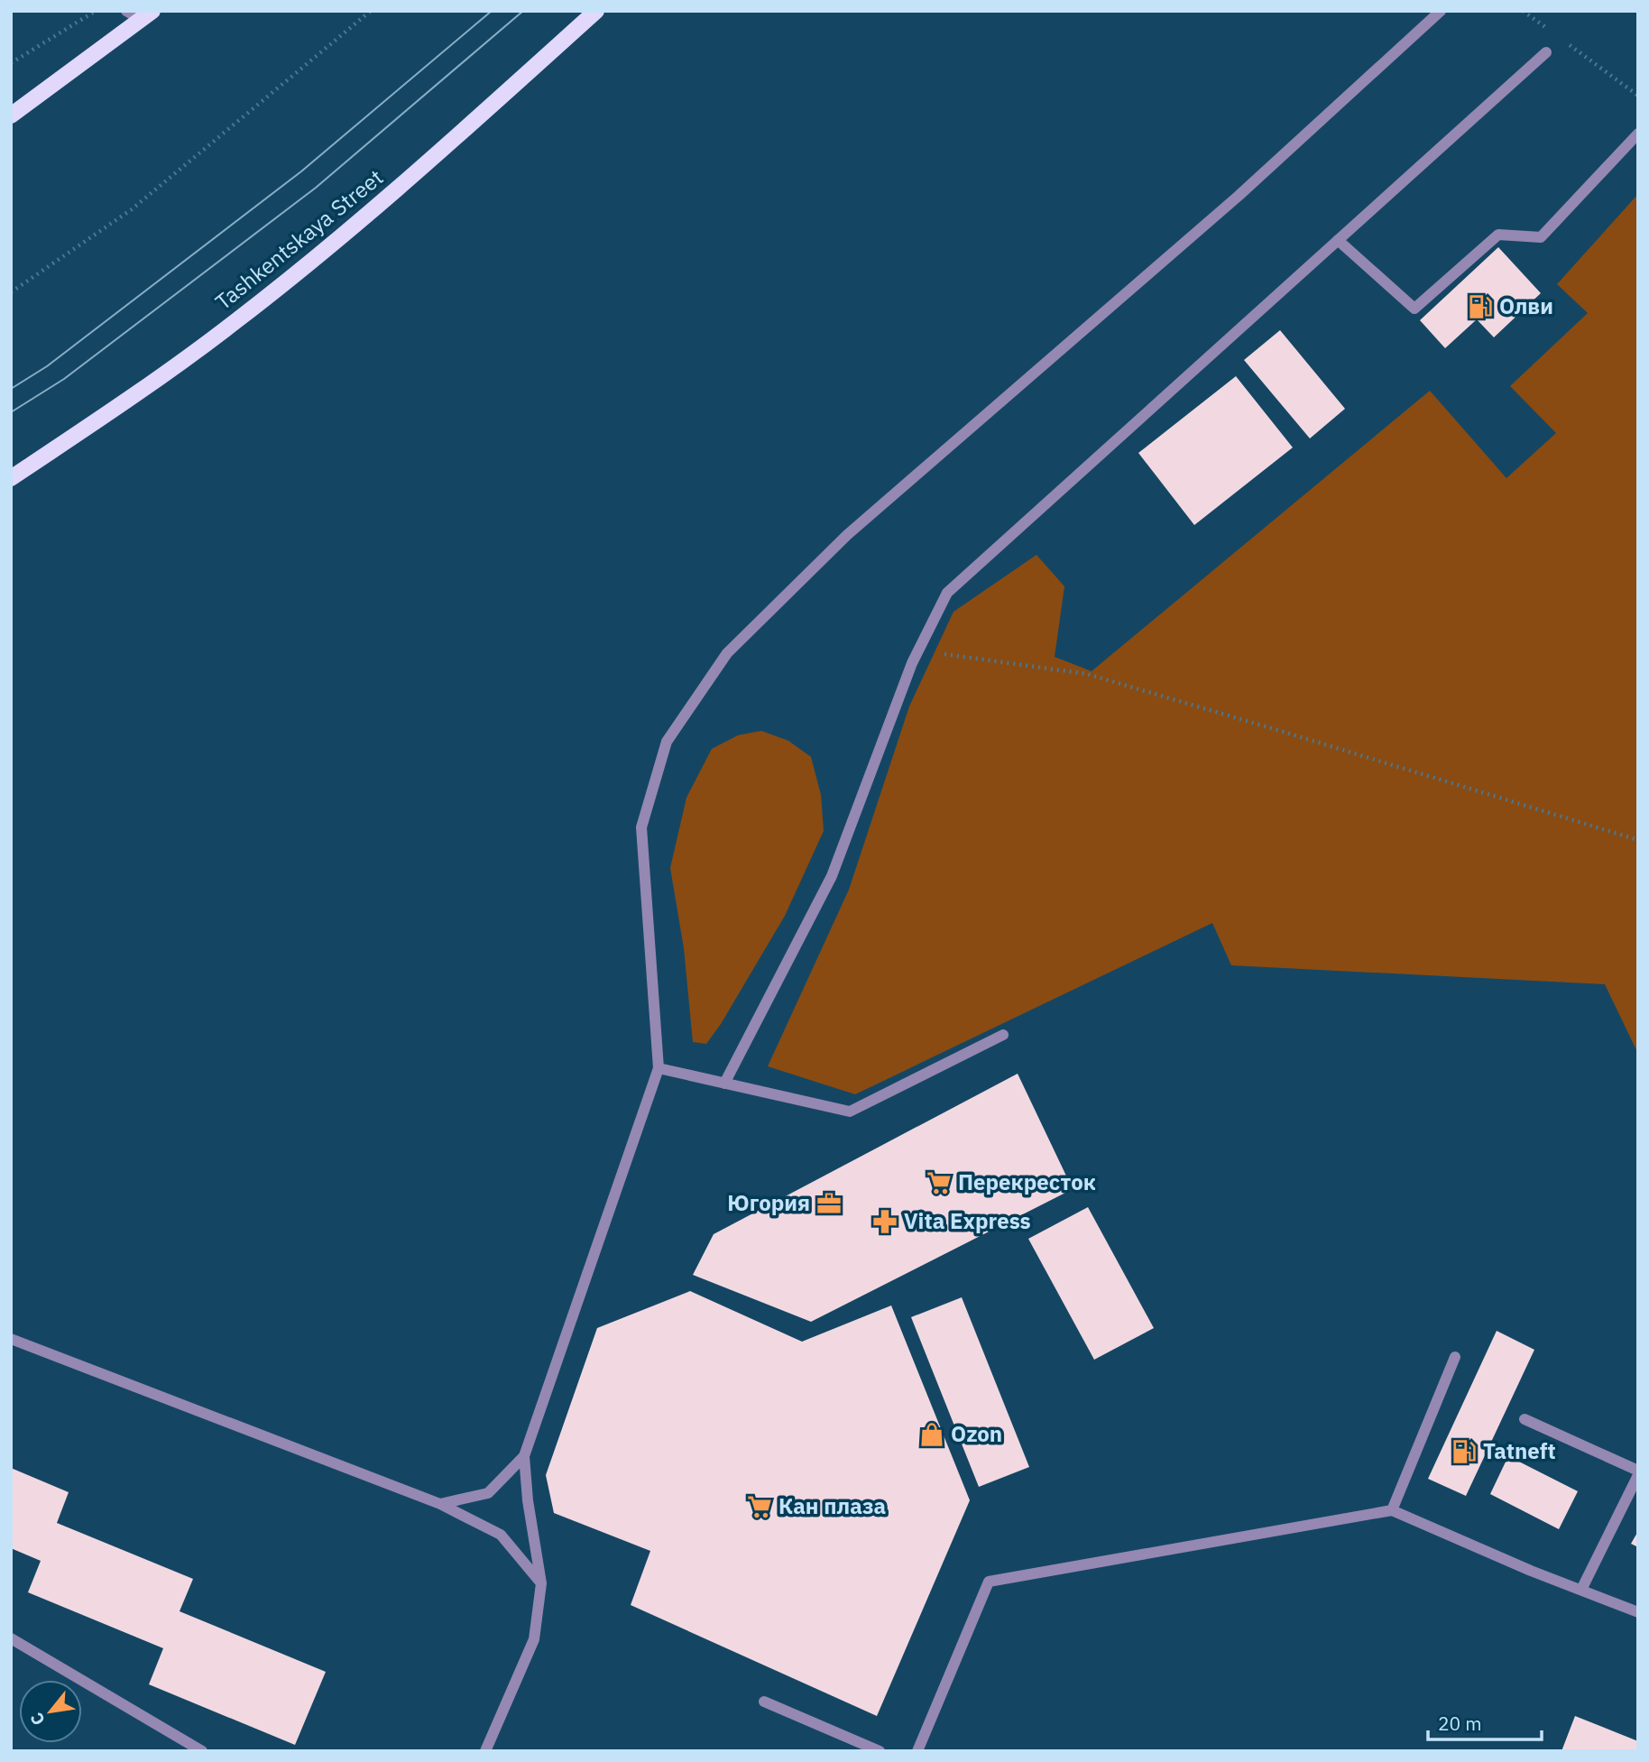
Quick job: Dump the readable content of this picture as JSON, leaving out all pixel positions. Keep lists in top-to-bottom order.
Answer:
{
  "streets": {
    "main road": ["Tashkentskaya Street"]
  },
  "places": {
    "fuel station": ["Олви", "Tatneft"],
    "supermarket": ["Перекресток", "Кан плаза"],
    "office": ["Югория"],
    "pharmacy": ["Vita Express"],
    "shop": ["Ozon"]
  },
  "scale_bar": "20 m",
  "north": "bottom left"
}
